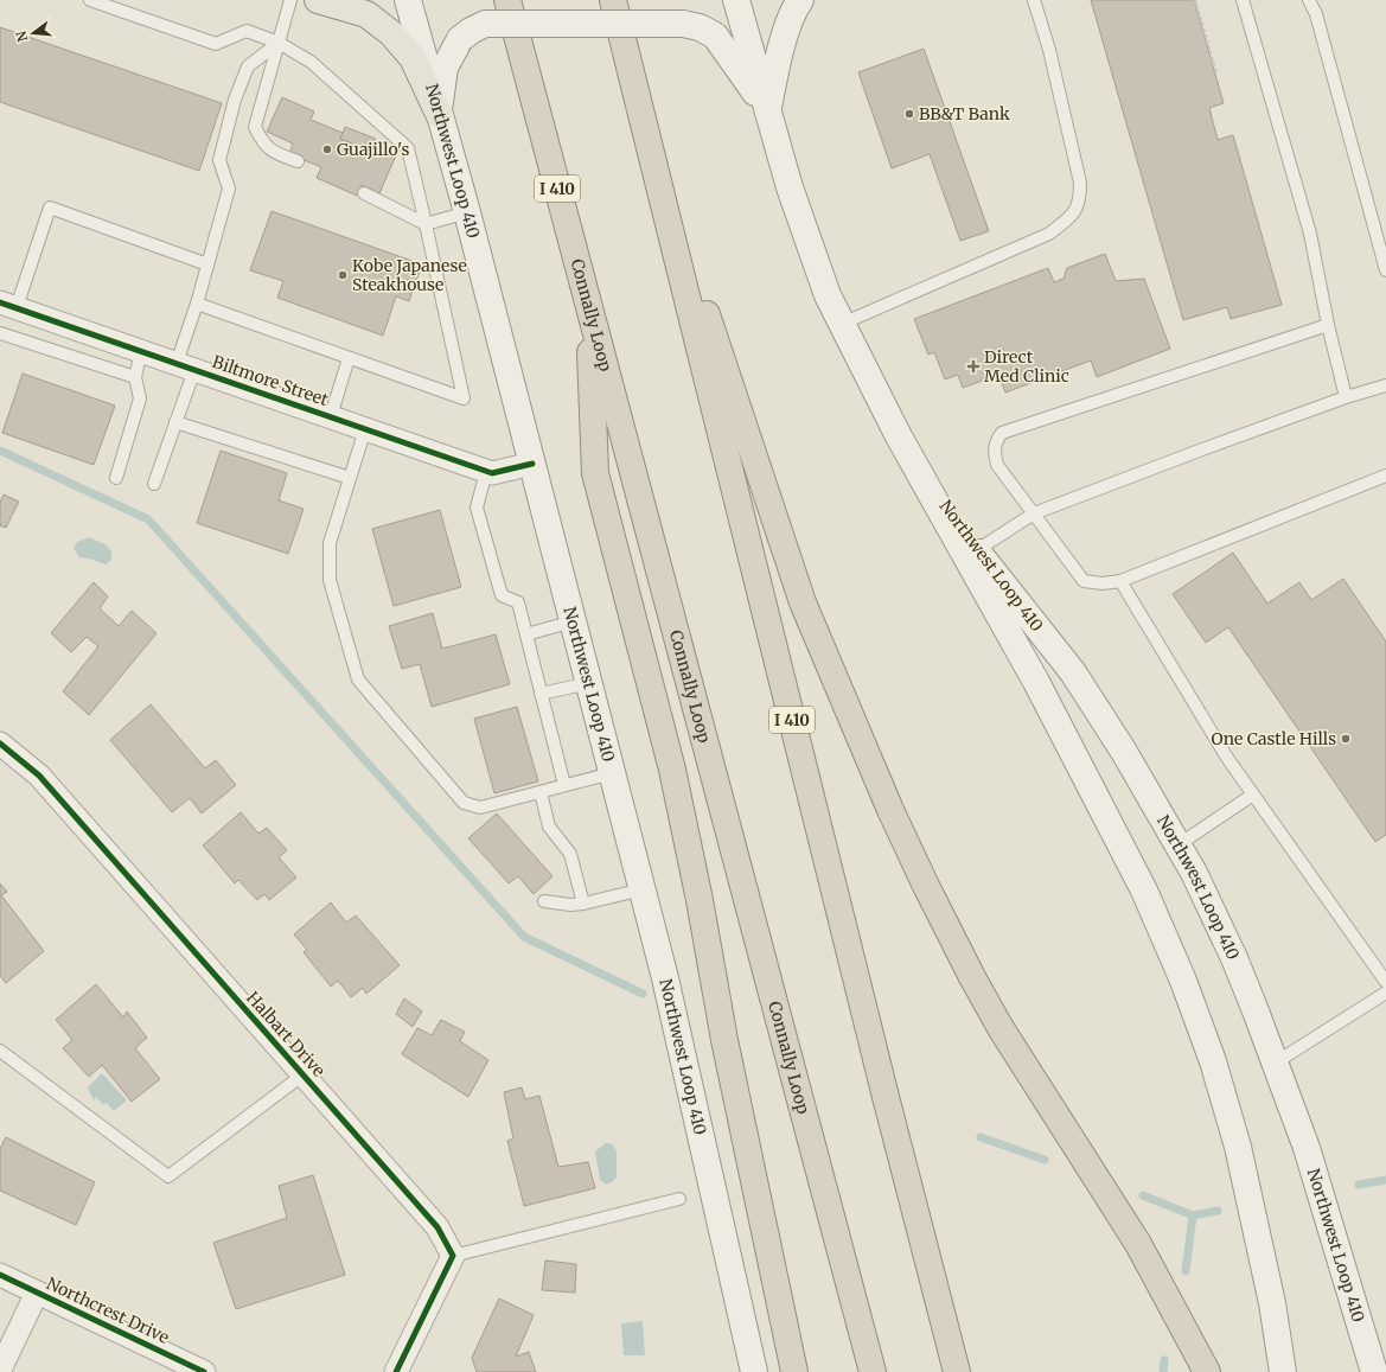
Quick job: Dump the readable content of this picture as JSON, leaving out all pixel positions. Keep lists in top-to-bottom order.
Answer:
{
  "streets": {
    "highway": ["I 410", "Connally Loop"],
    "main road": ["Northwest Loop 410"],
    "street": ["Biltmore Street", "Halbart Drive", "Northcrest Drive"]
  },
  "crossings": [
    ["Northwest Loop 410", "Biltmore Street"]
  ],
  "places": {
    "other": [
      "BB&T Bank",
      "Guajillo's",
      "Kobe Japanese Steakhouse",
      "One Castle Hills"
    ],
    "health": ["Direct Med Clinic"]
  },
  "north": "left"
}
